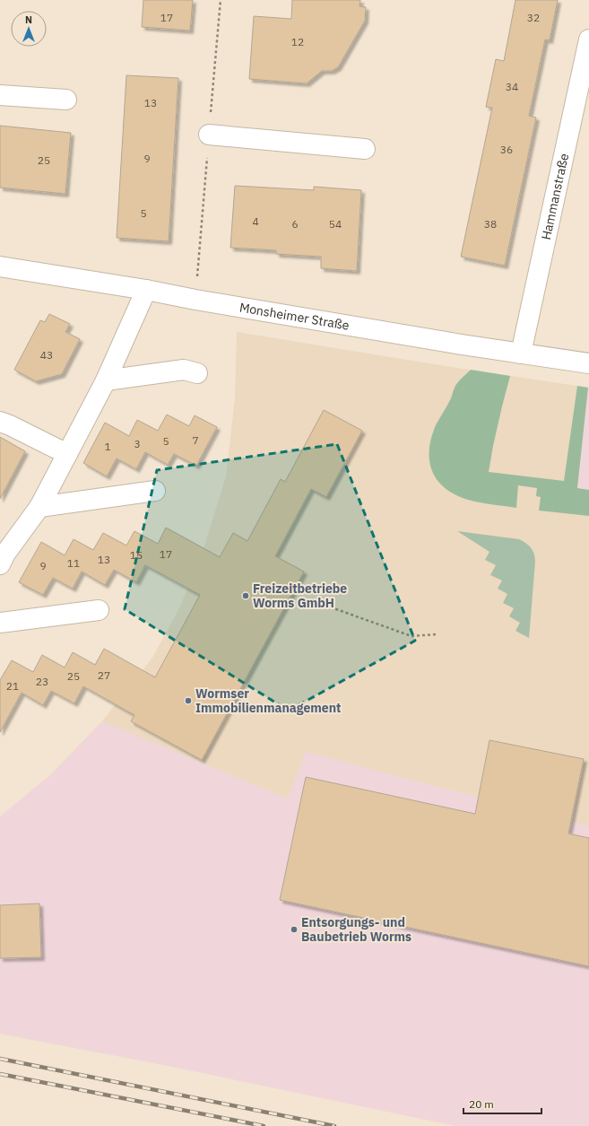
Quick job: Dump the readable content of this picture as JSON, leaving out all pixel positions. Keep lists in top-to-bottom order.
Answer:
{
  "streets": {
    "street": ["Hammanstraße", "Monsheimer Straße"]
  },
  "crossings": [
    ["Hammanstraße", "Monsheimer Straße"]
  ],
  "places": ["Freizeitbetriebe Worms GmbH", "Wormser Immobilienmanagement", "Entsorgungs- und Baubetrieb Worms"],
  "house_numbers": [
    "17",
    "32",
    "12",
    "34",
    "13",
    "36",
    "9",
    "25",
    "5",
    "4",
    "6",
    "54",
    "38",
    "43",
    "7",
    "5",
    "3",
    "1",
    "17",
    "15",
    "13",
    "11",
    "9",
    "27",
    "25",
    "23",
    "21"
  ],
  "scale_bar": "20 m",
  "north": "top"
}
